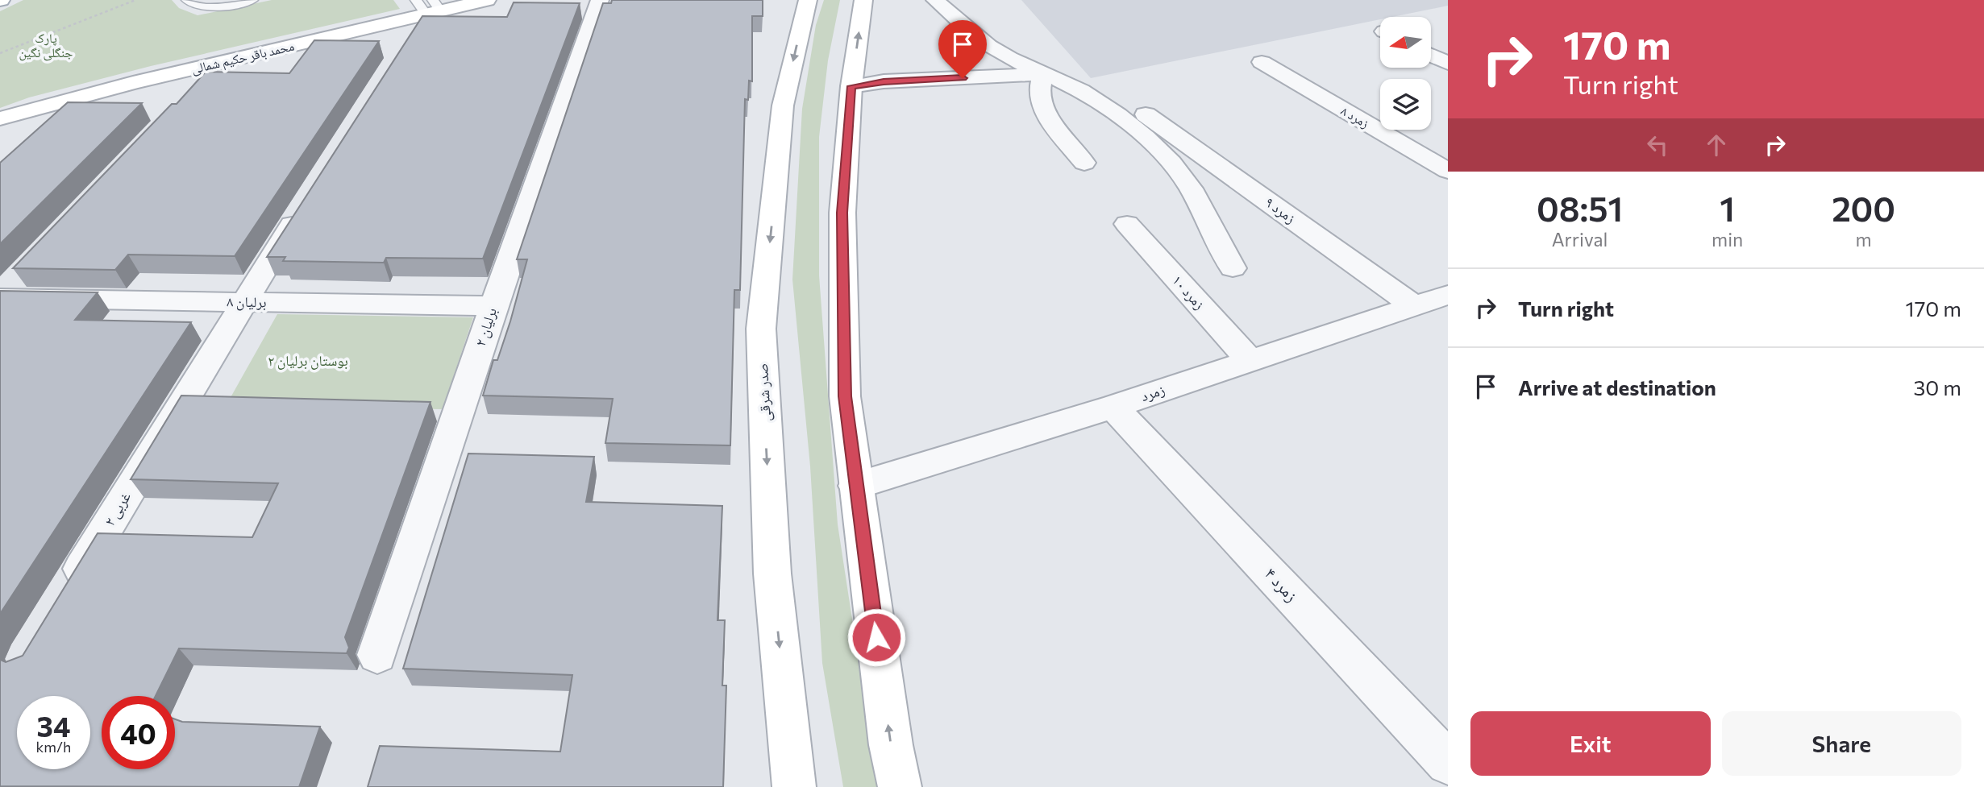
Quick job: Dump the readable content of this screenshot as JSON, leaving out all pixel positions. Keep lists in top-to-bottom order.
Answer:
{
  "streets": {
    "street": [
      "محمد باقر حکیم شمالی",
      "زمرد ۸",
      "زمرد ۹",
      "زمرد ۱۰",
      "برلیان ۸",
      "برلیان ۲",
      "صدر شرقی",
      "زمرد",
      "۲ غربی",
      "زمرد ۴"
    ]
  },
  "crossings": [
    ["زمرد ۹", "زمرد"],
    ["زمرد ۱۰", "زمرد"],
    ["برلیان ۸", "برلیان ۲"],
    ["برلیان ۸", "۲ غربی"],
    ["زمرد", "زمرد ۴"]
  ],
  "parks": ["پارک جنگلی نگین", "بوستان برلیان ۲"],
  "north": "left",
  "page": {
    "turn": ["170 m", "Turn right"],
    "eta": [
      "08:51",
      "Arrival",
      "1",
      "min",
      "200",
      "m"
    ],
    "list": [
      {
        "name": "Turn right",
        "value": "170 m"
      },
      {
        "name": "Arrive at destination",
        "value": "30 m"
      }
    ],
    "speed": "34 km/h",
    "limit": "40",
    "buttons": ["Exit", "Share"]
  }
}
